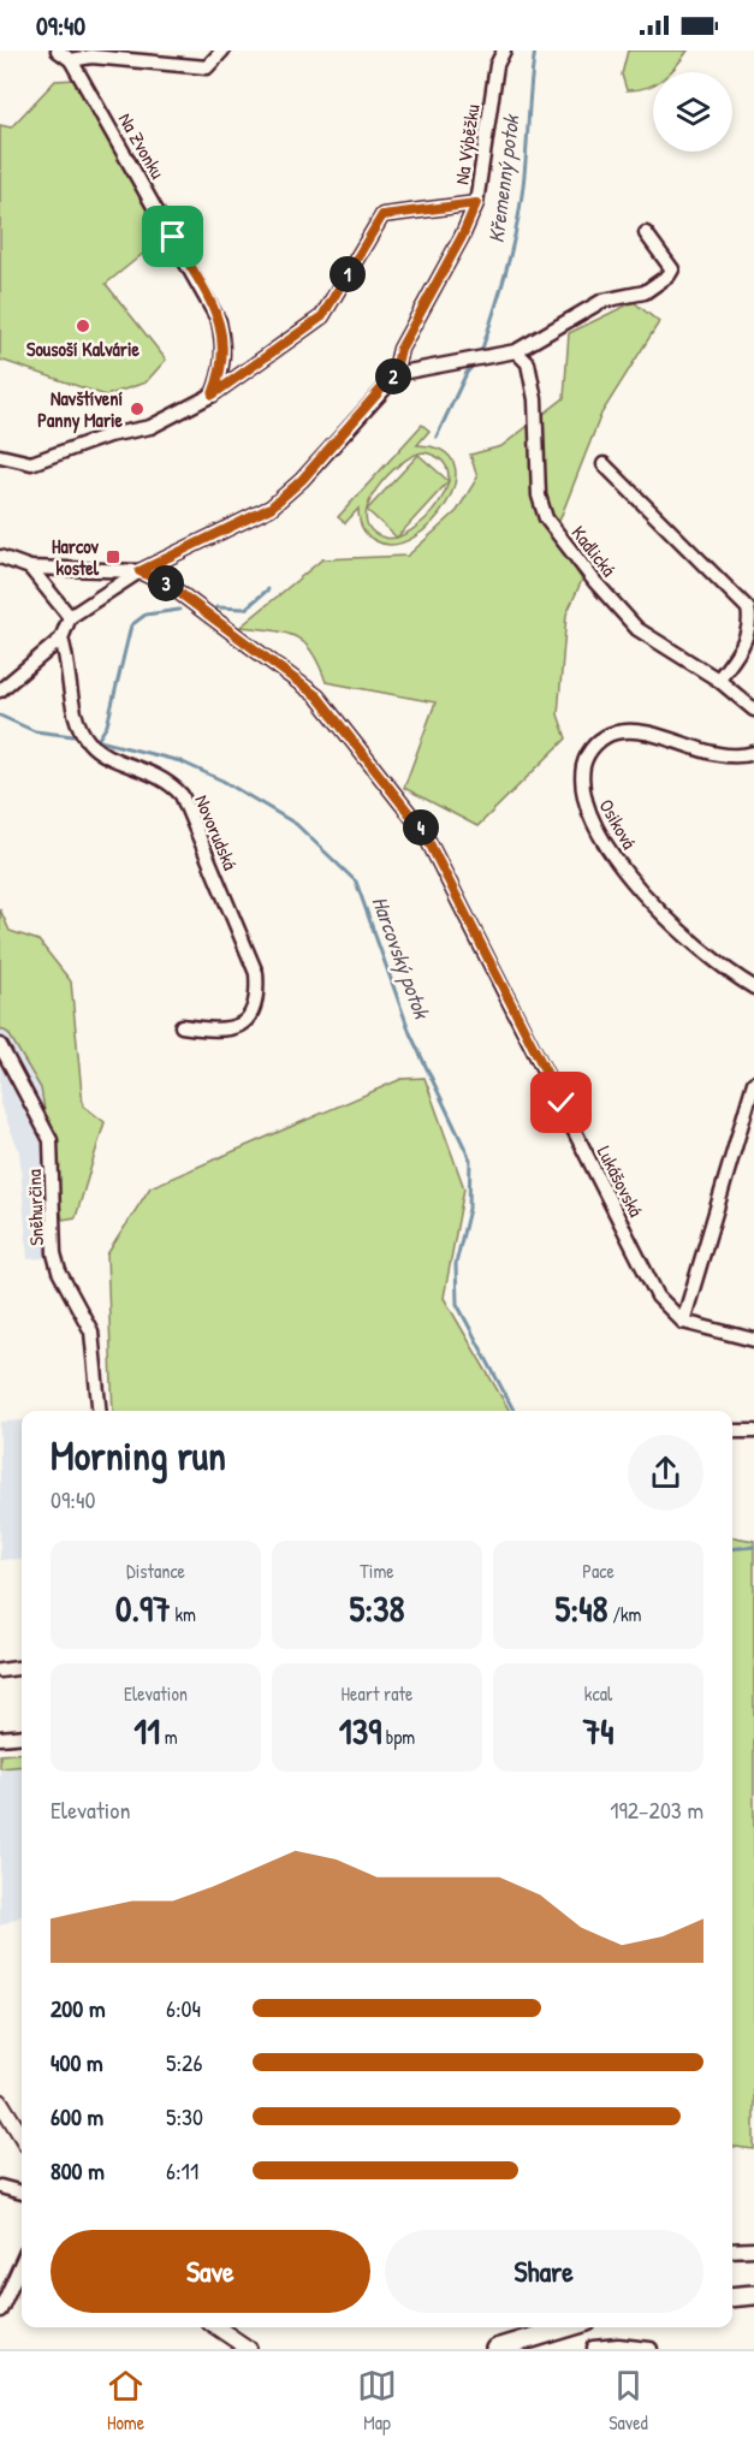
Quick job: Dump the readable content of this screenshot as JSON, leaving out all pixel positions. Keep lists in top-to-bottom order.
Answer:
{
  "streets": {
    "street": [
      "Na Výběžku",
      "Na Zvonku",
      "Kadlická",
      "Osiková",
      "Novorudská",
      "Lukášovská",
      "Sněhurčina"
    ]
  },
  "crossings": [
    ["Na Výběžku", "Lukášovská"]
  ],
  "water": ["Křemenný potok", "Harcovský potok"],
  "places": {
    "other": ["Sousoší Kalvárie", "Navštívení Panny Marie"],
    "transit": ["Harcov kostel"]
  },
  "page": {
    "status": "09:40",
    "pins": [
      "1",
      "2",
      "3",
      "4"
    ],
    "heading": ["Morning run", "09:40"],
    "stats": [
      ["Distance", "0.97 km"],
      ["Time", "5:38"],
      ["Pace", "5:48 /km"],
      ["Elevation", "11 m"],
      ["Heart rate", "139 bpm"],
      ["kcal", "74"]
    ],
    "chart": ["Elevation", "192–203 m"],
    "list": [
      {
        "name": "200 m",
        "note": "6:04"
      },
      {
        "name": "400 m",
        "note": "5:26"
      },
      {
        "name": "600 m",
        "note": "5:30"
      },
      {
        "name": "800 m",
        "note": "6:11"
      }
    ],
    "buttons": ["Save", "Share"],
    "tabs": ["Home", "Map", "Saved"]
  }
}
